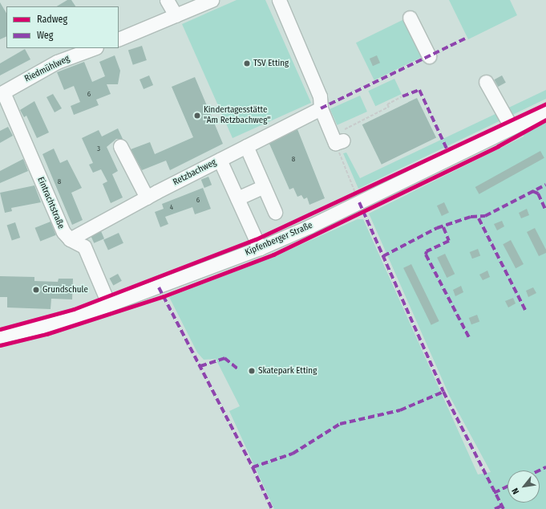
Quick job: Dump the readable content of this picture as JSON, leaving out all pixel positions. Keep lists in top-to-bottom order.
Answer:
{
  "streets": {
    "street": [
      "Riedmühlweg",
      "Retzbachweg",
      "Eintrachtstraße",
      "Kipfenberger Straße"
    ]
  },
  "crossings": [
    ["Riedmühlweg", "Eintrachtstraße"],
    ["Retzbachweg", "Eintrachtstraße"],
    ["Eintrachtstraße", "Kipfenberger Straße"]
  ],
  "places": [
    "TSV Etting",
    "Kindertagesstätte \"Am Retzbachweg\"",
    "Grundschule",
    "Skatepark Etting"
  ],
  "house_numbers": [
    "6",
    "3",
    "8",
    "8",
    "6",
    "4"
  ],
  "legend": ["Radweg", "Weg"],
  "north": "bottom left"
}
